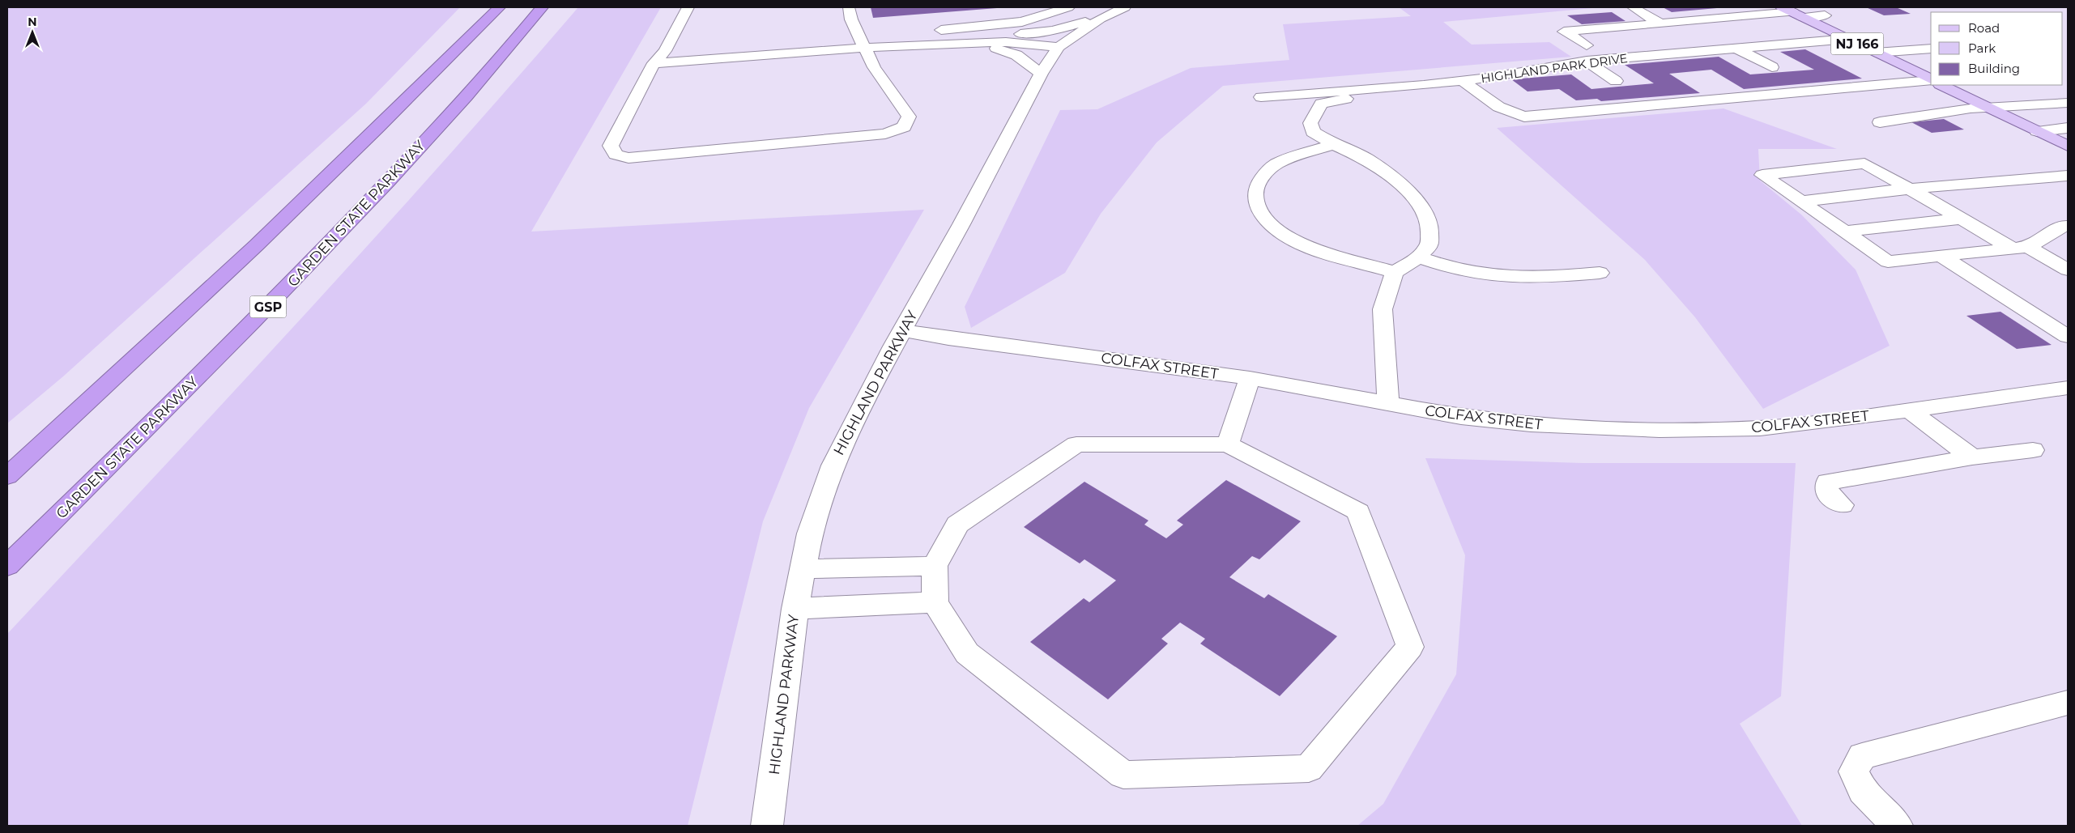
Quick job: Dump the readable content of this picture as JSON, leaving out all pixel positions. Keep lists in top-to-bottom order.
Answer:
{
  "streets": {
    "highway": ["GARDEN STATE PARKWAY", "GSP"],
    "main road": ["NJ 166"],
    "street": ["HIGHLAND PARK DRIVE", "COLFAX STREET", "HIGHLAND PARKWAY"]
  },
  "crossings": [
    ["NJ 166", "HIGHLAND PARK DRIVE"],
    ["COLFAX STREET", "HIGHLAND PARKWAY"]
  ],
  "legend": ["Road", "Park", "Building"],
  "north": "top"
}
